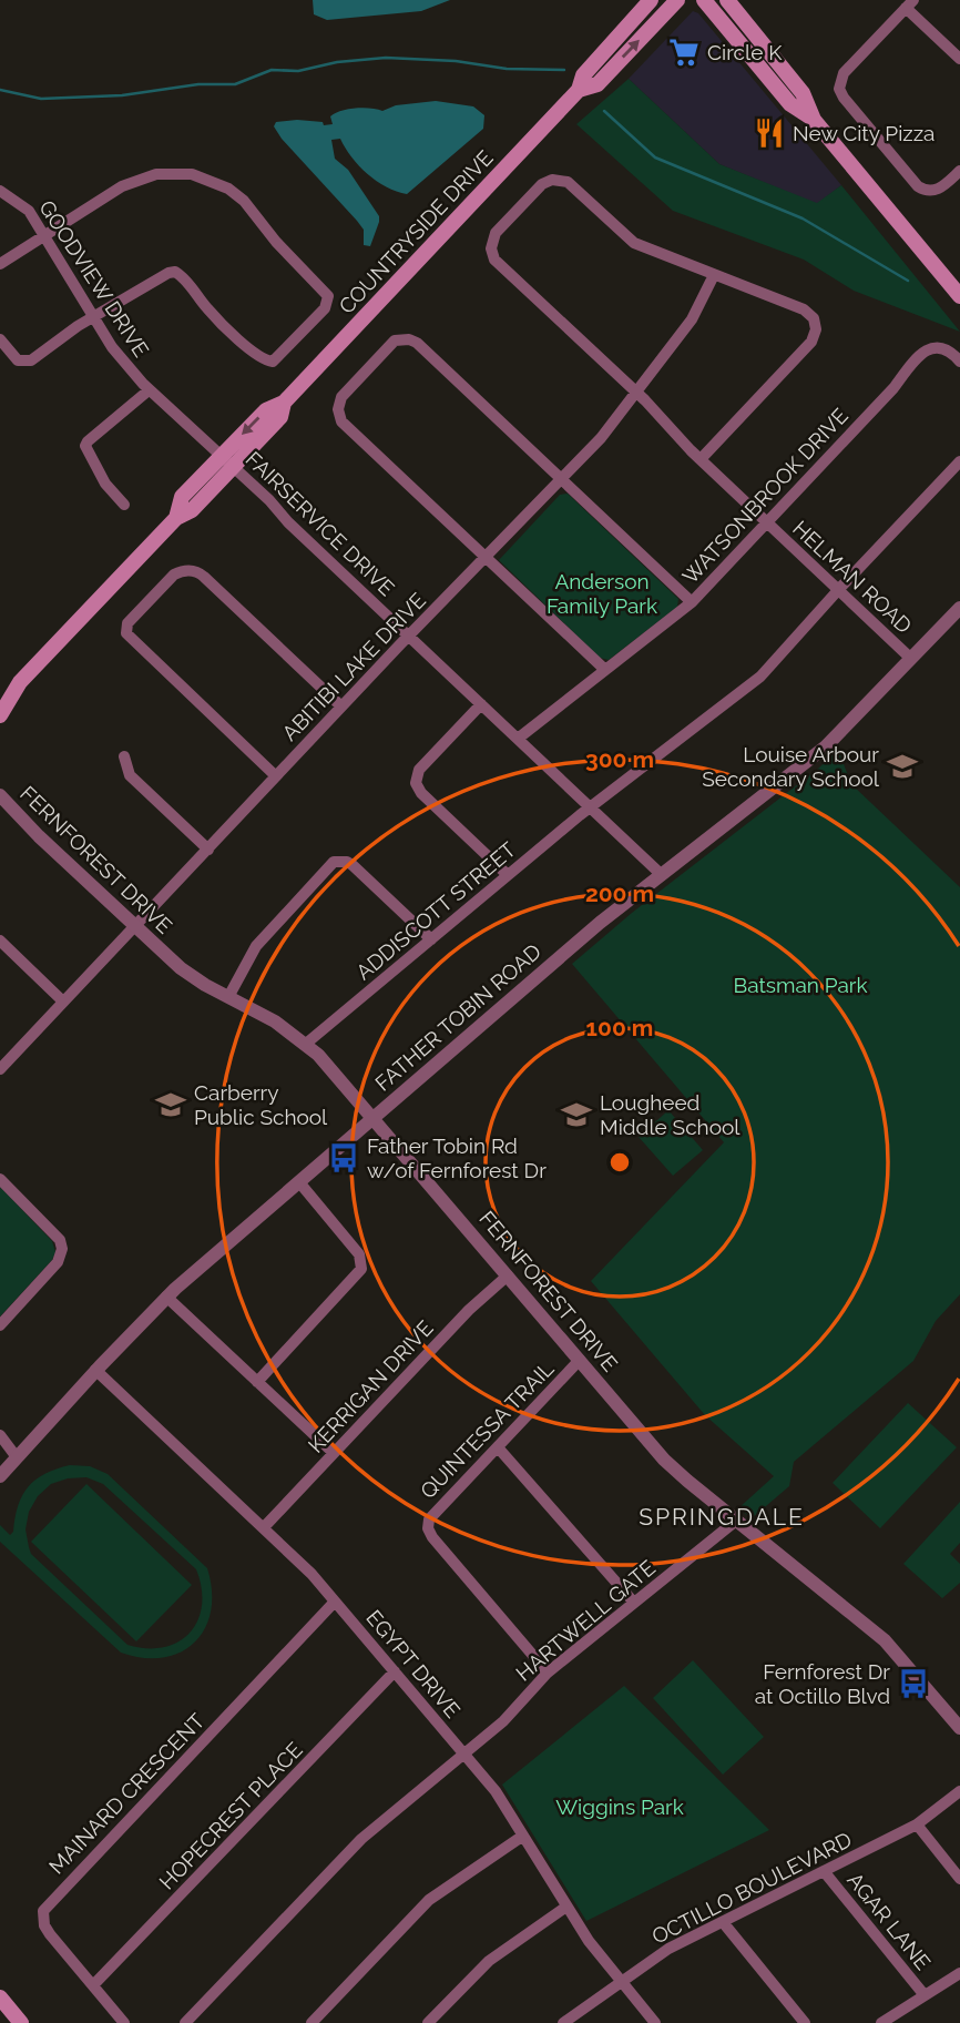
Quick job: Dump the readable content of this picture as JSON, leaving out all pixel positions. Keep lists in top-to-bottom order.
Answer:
{
  "streets": {
    "main road": ["COUNTRYSIDE DRIVE"],
    "street": [
      "GOODVIEW DRIVE",
      "WATSONBROOK DRIVE",
      "FAIRSERVICE DRIVE",
      "HELMAN ROAD",
      "ABITIBI LAKE DRIVE",
      "FERNFOREST DRIVE",
      "ADDISCOTT STREET",
      "FATHER TOBIN ROAD",
      "KERRIGAN DRIVE",
      "QUINTESSA TRAIL",
      "HARTWELL GATE",
      "EGYPT DRIVE",
      "MAINARD CRESCENT",
      "HOPECREST PLACE",
      "OCTILLO BOULEVARD",
      "AGAR LANE"
    ]
  },
  "crossings": [
    ["COUNTRYSIDE DRIVE", "GOODVIEW DRIVE"],
    ["COUNTRYSIDE DRIVE", "FAIRSERVICE DRIVE"],
    ["GOODVIEW DRIVE", "FAIRSERVICE DRIVE"],
    ["WATSONBROOK DRIVE", "FAIRSERVICE DRIVE"],
    ["WATSONBROOK DRIVE", "HELMAN ROAD"],
    ["FAIRSERVICE DRIVE", "ABITIBI LAKE DRIVE"],
    ["FAIRSERVICE DRIVE", "ADDISCOTT STREET"],
    ["FAIRSERVICE DRIVE", "FATHER TOBIN ROAD"],
    ["HELMAN ROAD", "ABITIBI LAKE DRIVE"],
    ["HELMAN ROAD", "FATHER TOBIN ROAD"],
    ["ABITIBI LAKE DRIVE", "FERNFOREST DRIVE"],
    ["FERNFOREST DRIVE", "ADDISCOTT STREET"],
    ["FERNFOREST DRIVE", "FATHER TOBIN ROAD"],
    ["FERNFOREST DRIVE", "KERRIGAN DRIVE"],
    ["FERNFOREST DRIVE", "QUINTESSA TRAIL"],
    ["FERNFOREST DRIVE", "HARTWELL GATE"],
    ["FATHER TOBIN ROAD", "EGYPT DRIVE"],
    ["KERRIGAN DRIVE", "EGYPT DRIVE"],
    ["QUINTESSA TRAIL", "HARTWELL GATE"],
    ["HARTWELL GATE", "EGYPT DRIVE"],
    ["EGYPT DRIVE", "MAINARD CRESCENT"],
    ["EGYPT DRIVE", "HOPECREST PLACE"],
    ["EGYPT DRIVE", "OCTILLO BOULEVARD"],
    ["MAINARD CRESCENT", "HOPECREST PLACE"],
    ["OCTILLO BOULEVARD", "AGAR LANE"]
  ],
  "districts": ["SPRINGDALE"],
  "parks": ["Anderson Family Park", "Batsman Park", "Wiggins Park"],
  "places": {
    "supermarket": ["Circle K"],
    "restaurant": ["New City Pizza"],
    "school or university": ["Louise Arbour Secondary School", "Carberry Public School", "Lougheed Middle School"],
    "bus stop": ["Father Tobin Rd w/of Fernforest Dr", "Fernforest Dr at Octillo Blvd"]
  },
  "rings": ["300 m", "200 m", "100 m"]
}
